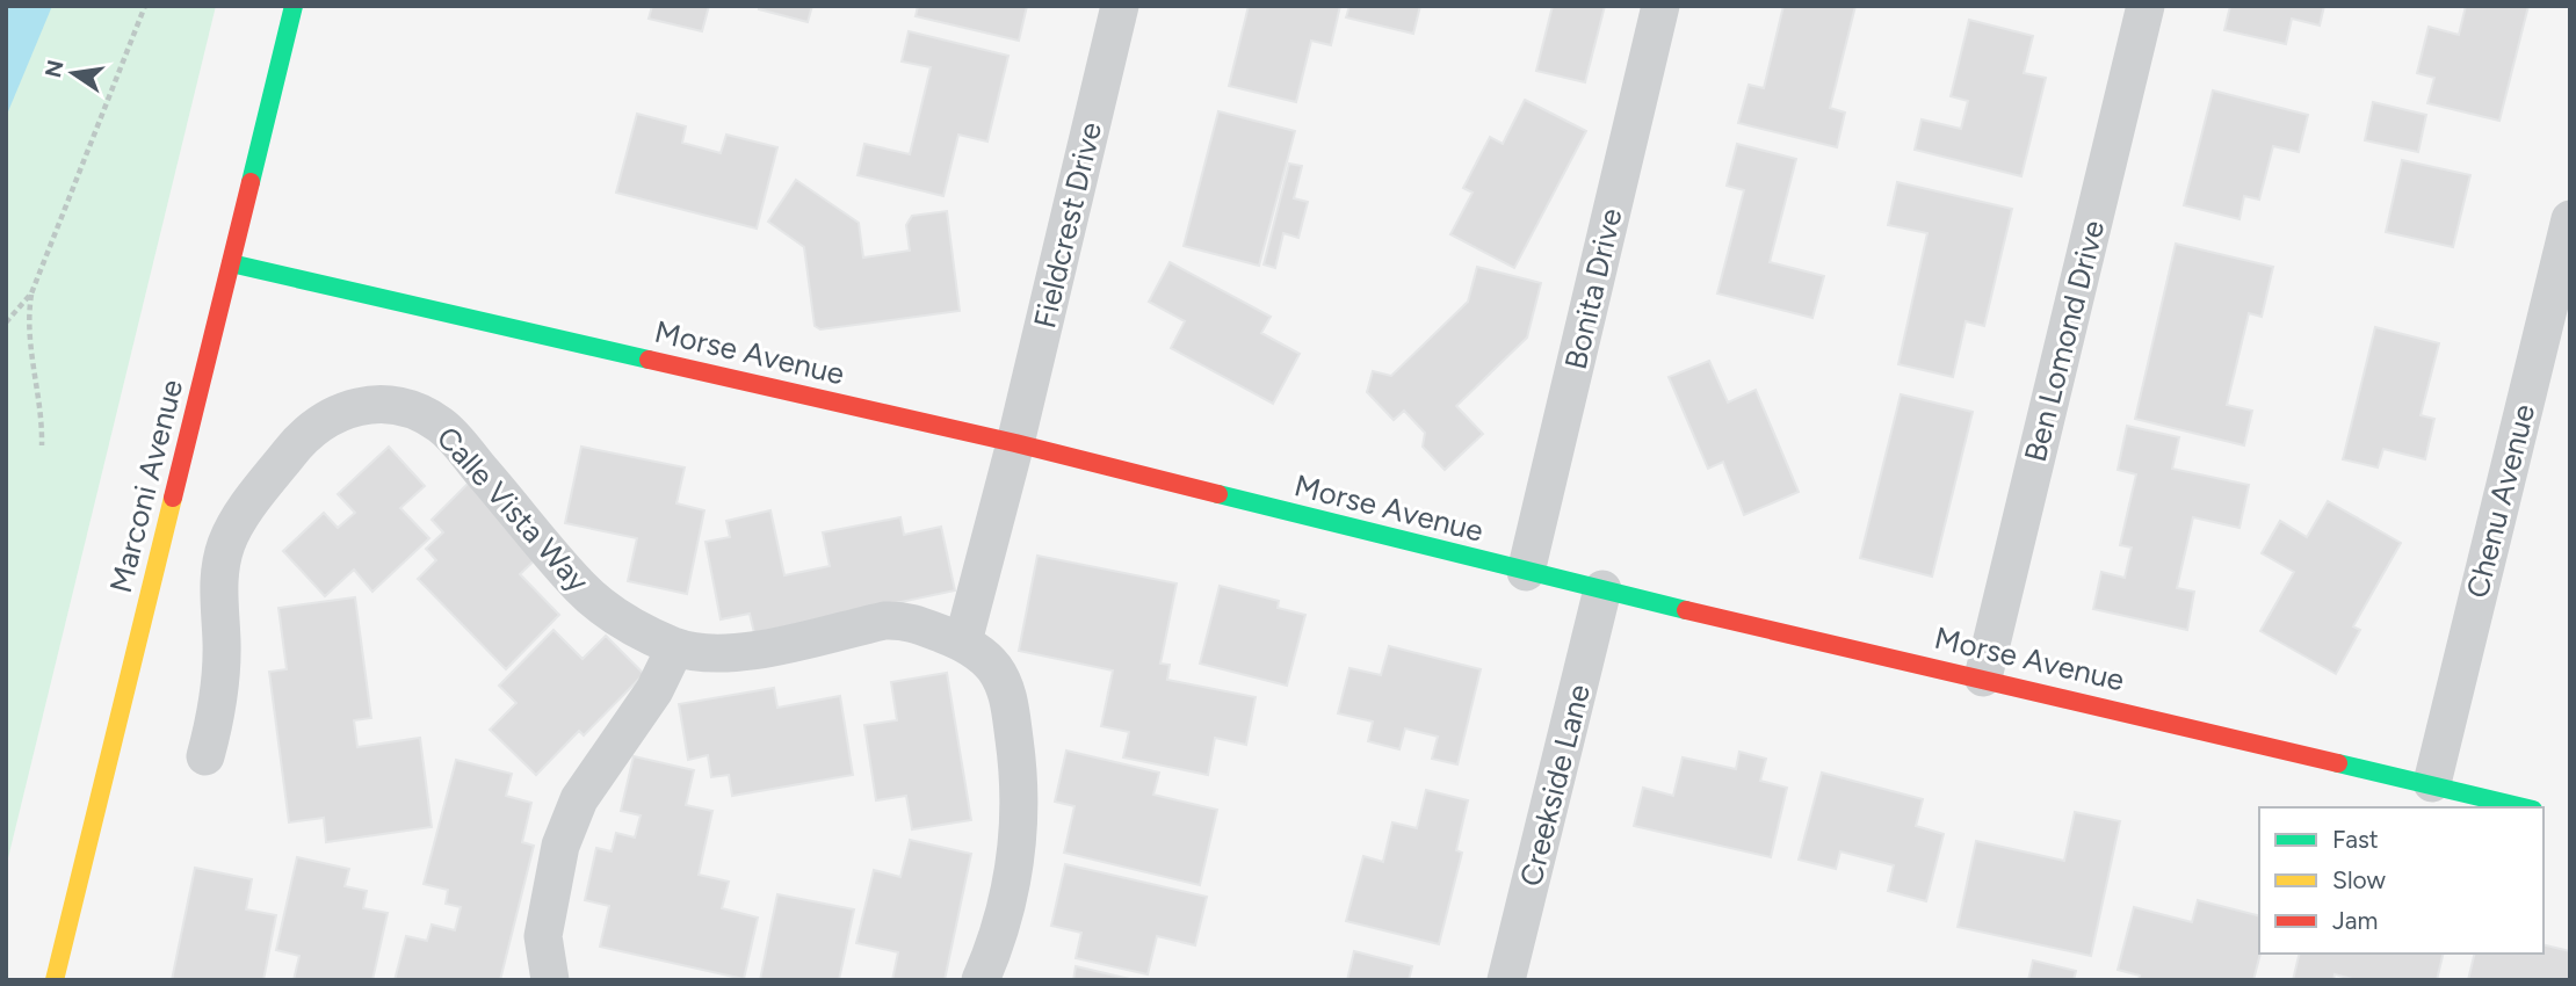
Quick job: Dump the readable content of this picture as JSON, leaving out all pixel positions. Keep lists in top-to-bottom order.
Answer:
{
  "streets": {
    "street": [
      "Fieldcrest Drive",
      "Bonita Drive",
      "Ben Lomond Drive",
      "Morse Avenue",
      "Marconi Avenue",
      "Chenu Avenue",
      "Calle Vista Way",
      "Creekside Lane"
    ]
  },
  "crossings": [
    ["Fieldcrest Drive", "Morse Avenue"],
    ["Bonita Drive", "Morse Avenue"],
    ["Ben Lomond Drive", "Morse Avenue"],
    ["Morse Avenue", "Marconi Avenue"],
    ["Morse Avenue", "Chenu Avenue"],
    ["Morse Avenue", "Creekside Lane"]
  ],
  "legend": ["Fast", "Slow", "Jam"],
  "north": "left"
}
